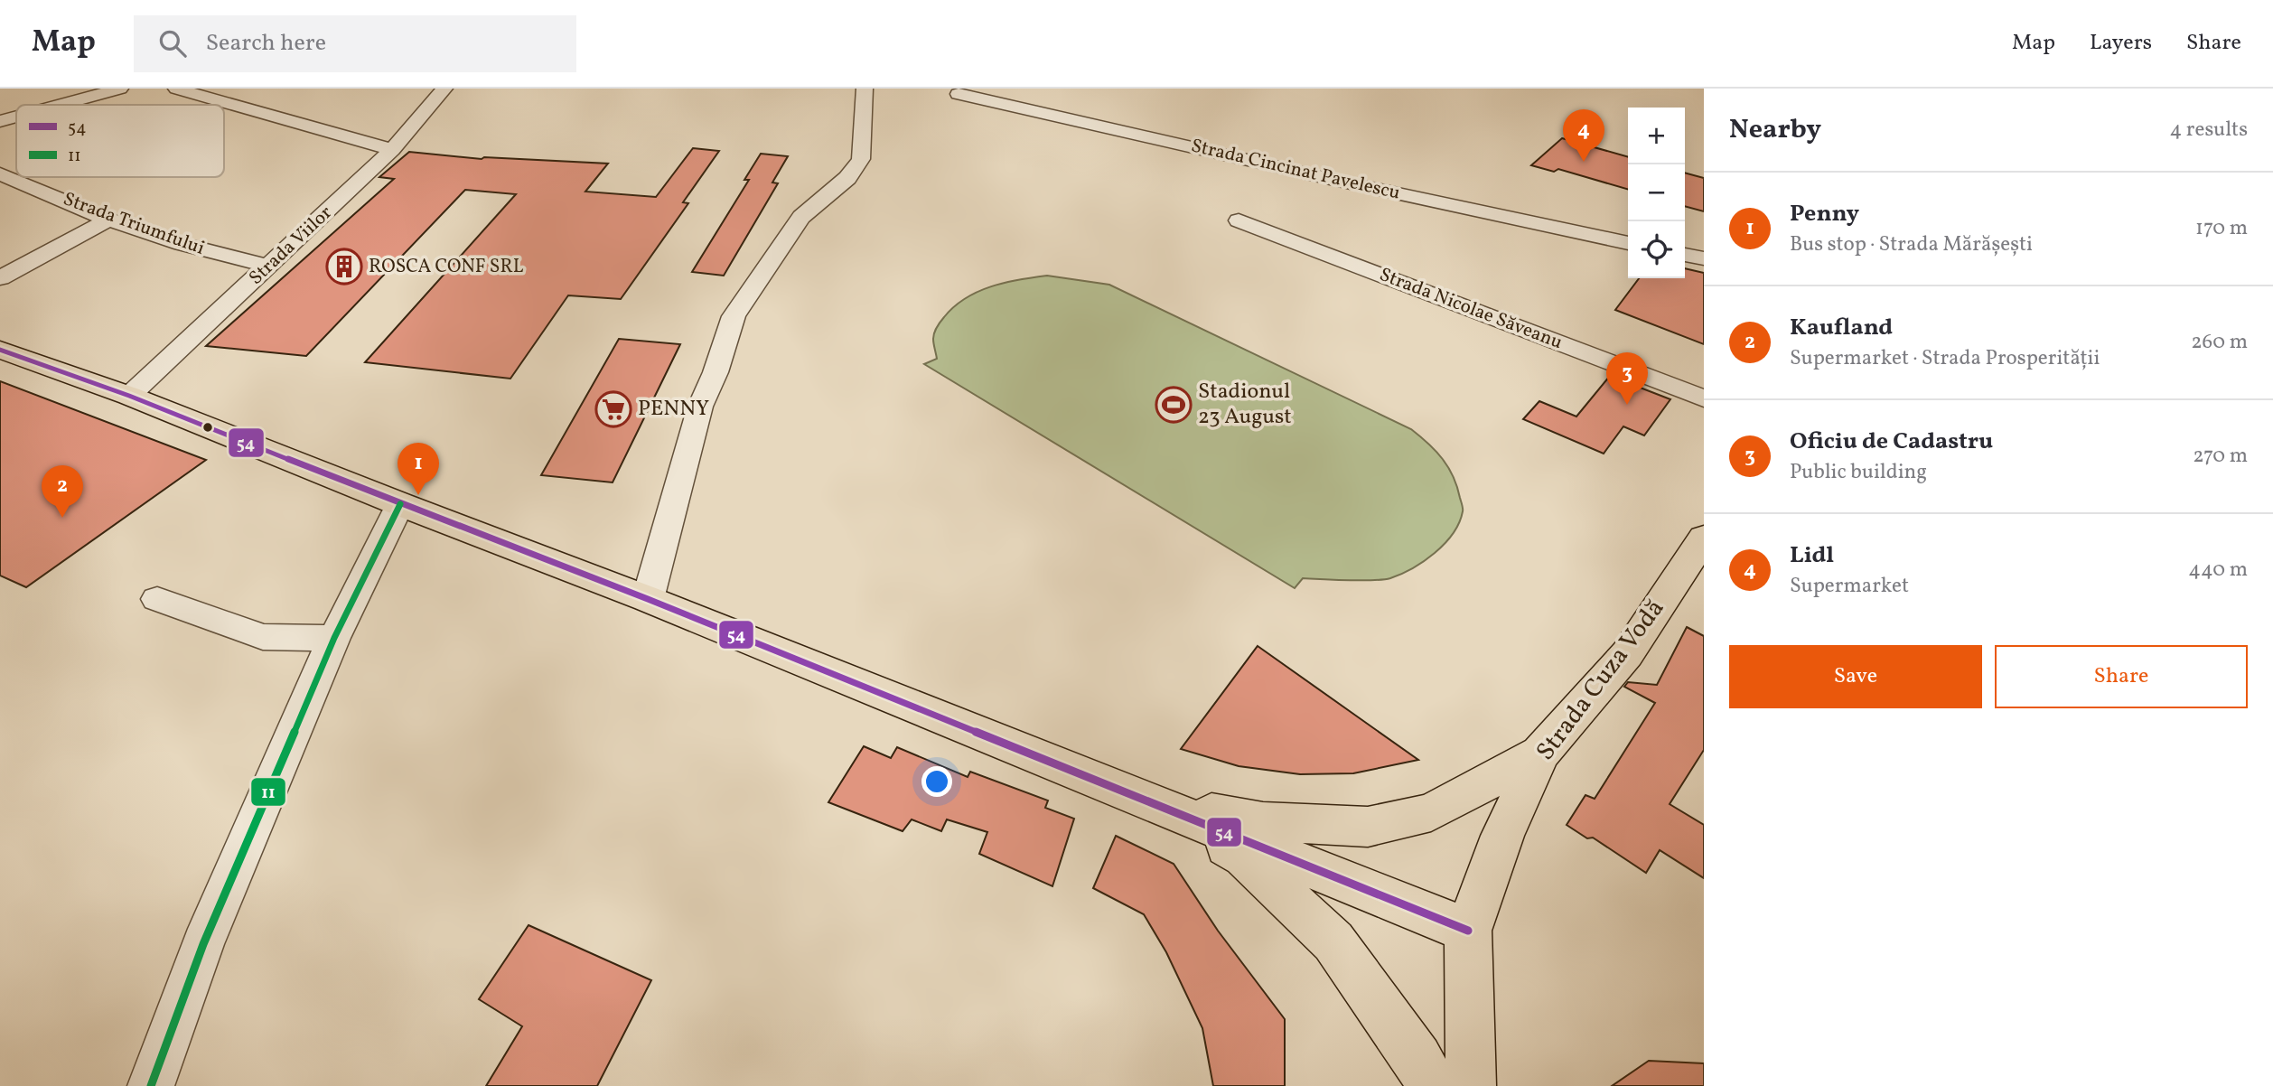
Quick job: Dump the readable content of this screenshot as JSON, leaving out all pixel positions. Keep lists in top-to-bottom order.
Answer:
{
  "streets": {
    "main road": ["Strada Cuza Vodă"],
    "street": [
      "Strada Cincinat Pavelescu",
      "Strada Triumfului",
      "Strada Viilor",
      "Strada Nicolae Săveanu"
    ]
  },
  "crossings": [
    ["Strada Triumfului", "Strada Viilor"]
  ],
  "places": {
    "building": ["ROSCA CONF SRL"],
    "sports": ["Stadionul 23 August"],
    "supermarket": ["PENNY"]
  },
  "lines": ["transit line 54", "transit line 11"],
  "legend": ["54", "11"],
  "page": {
    "header": "Map",
    "search": "Search here",
    "nav": ["Map", "Layers", "Share"],
    "heading": ["Nearby", "4 results"],
    "map_buttons": ["+", "−"],
    "pins": [
      "4",
      "3",
      "1",
      "2"
    ],
    "list": [
      {
        "mark": "1",
        "name": "Penny",
        "note": "Bus stop · Strada Mărășești",
        "value": "170 m"
      },
      {
        "mark": "2",
        "name": "Kaufland",
        "note": "Supermarket · Strada Prosperității",
        "value": "260 m"
      },
      {
        "mark": "3",
        "name": "Oficiu de Cadastru",
        "note": "Public building",
        "value": "270 m"
      },
      {
        "mark": "4",
        "name": "Lidl",
        "note": "Supermarket",
        "value": "440 m"
      }
    ],
    "buttons": ["Save", "Share"]
  }
}
